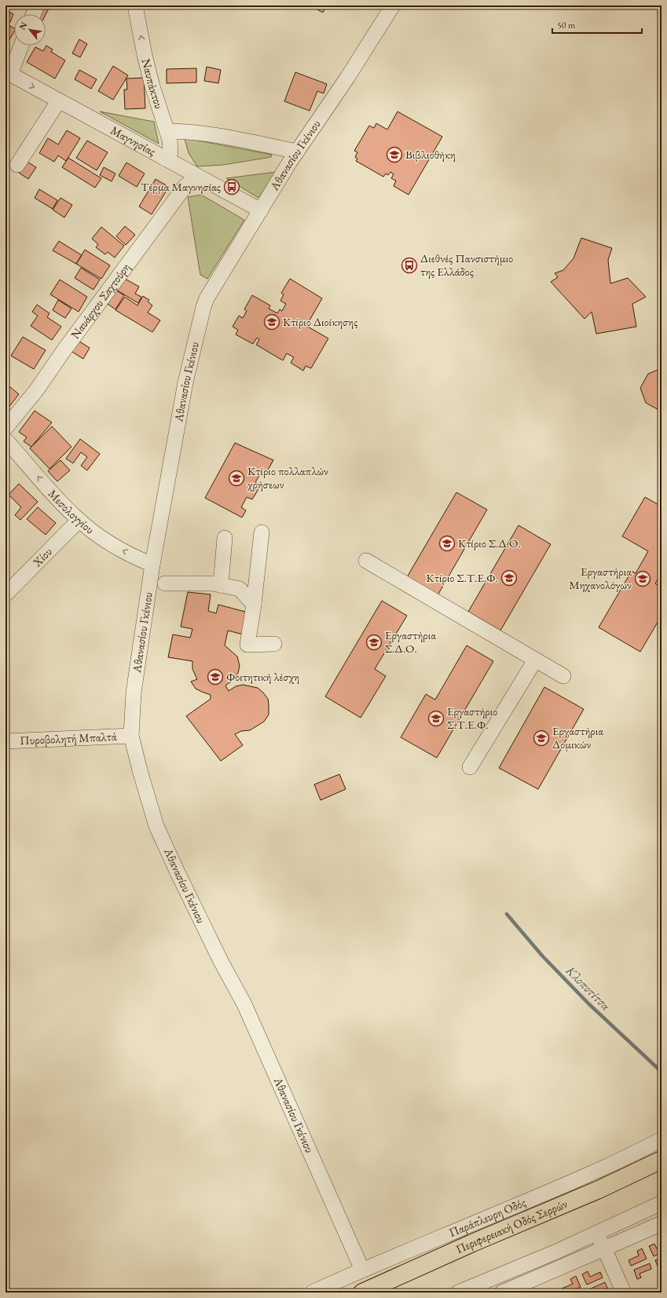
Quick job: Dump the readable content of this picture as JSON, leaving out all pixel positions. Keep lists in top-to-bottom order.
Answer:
{
  "streets": {
    "main road": ["Περιφερειακή Οδός Σερρών"],
    "street": [
      "Ναυπάκτου",
      "Μαγνησίας",
      "Αθανασίου Γκένιου",
      "Ναυάρχου Σαχτούρη",
      "Μεσολογγίου",
      "Χίου",
      "Πυροβολητή Μπαλτά",
      "Παράπλευρη Οδός"
    ]
  },
  "crossings": [
    ["Ναυπάκτου", "Μαγνησίας"],
    ["Μαγνησίας", "Αθανασίου Γκένιου"],
    ["Μαγνησίας", "Ναυάρχου Σαχτούρη"],
    ["Αθανασίου Γκένιου", "Μεσολογγίου"],
    ["Αθανασίου Γκένιου", "Πυροβολητή Μπαλτά"],
    ["Αθανασίου Γκένιου", "Παράπλευρη Οδός"],
    ["Μεσολογγίου", "Χίου"]
  ],
  "one_way": ["Ναυπάκτου", "Μεσολογγίου"],
  "water": ["Κλοποτίτσα"],
  "places": {
    "school or university": [
      "Βιβλιοθήκη",
      "Κτίριο Διοίκησης",
      "Κτίριο πολλαπλών χρήσεων",
      "Κτίριο Σ.Δ.Ο.",
      "Κτίριο Σ.Τ.Ε.Φ.",
      "Εργαστήρια Μηχανολόγων",
      "Εργαστήρια Σ.Δ.Ο.",
      "Φοιτητική λέσχη",
      "Εργαστήριο Σ.Τ.Ε.Φ.",
      "Εργαστήρια Δομικών"
    ],
    "bus stop": ["Τέρμα Μαγνησίας", "Διεθνές Πανσιστήμιο της Ελλάδος"]
  },
  "scale_bar": "50 m",
  "north": "top left"
}
